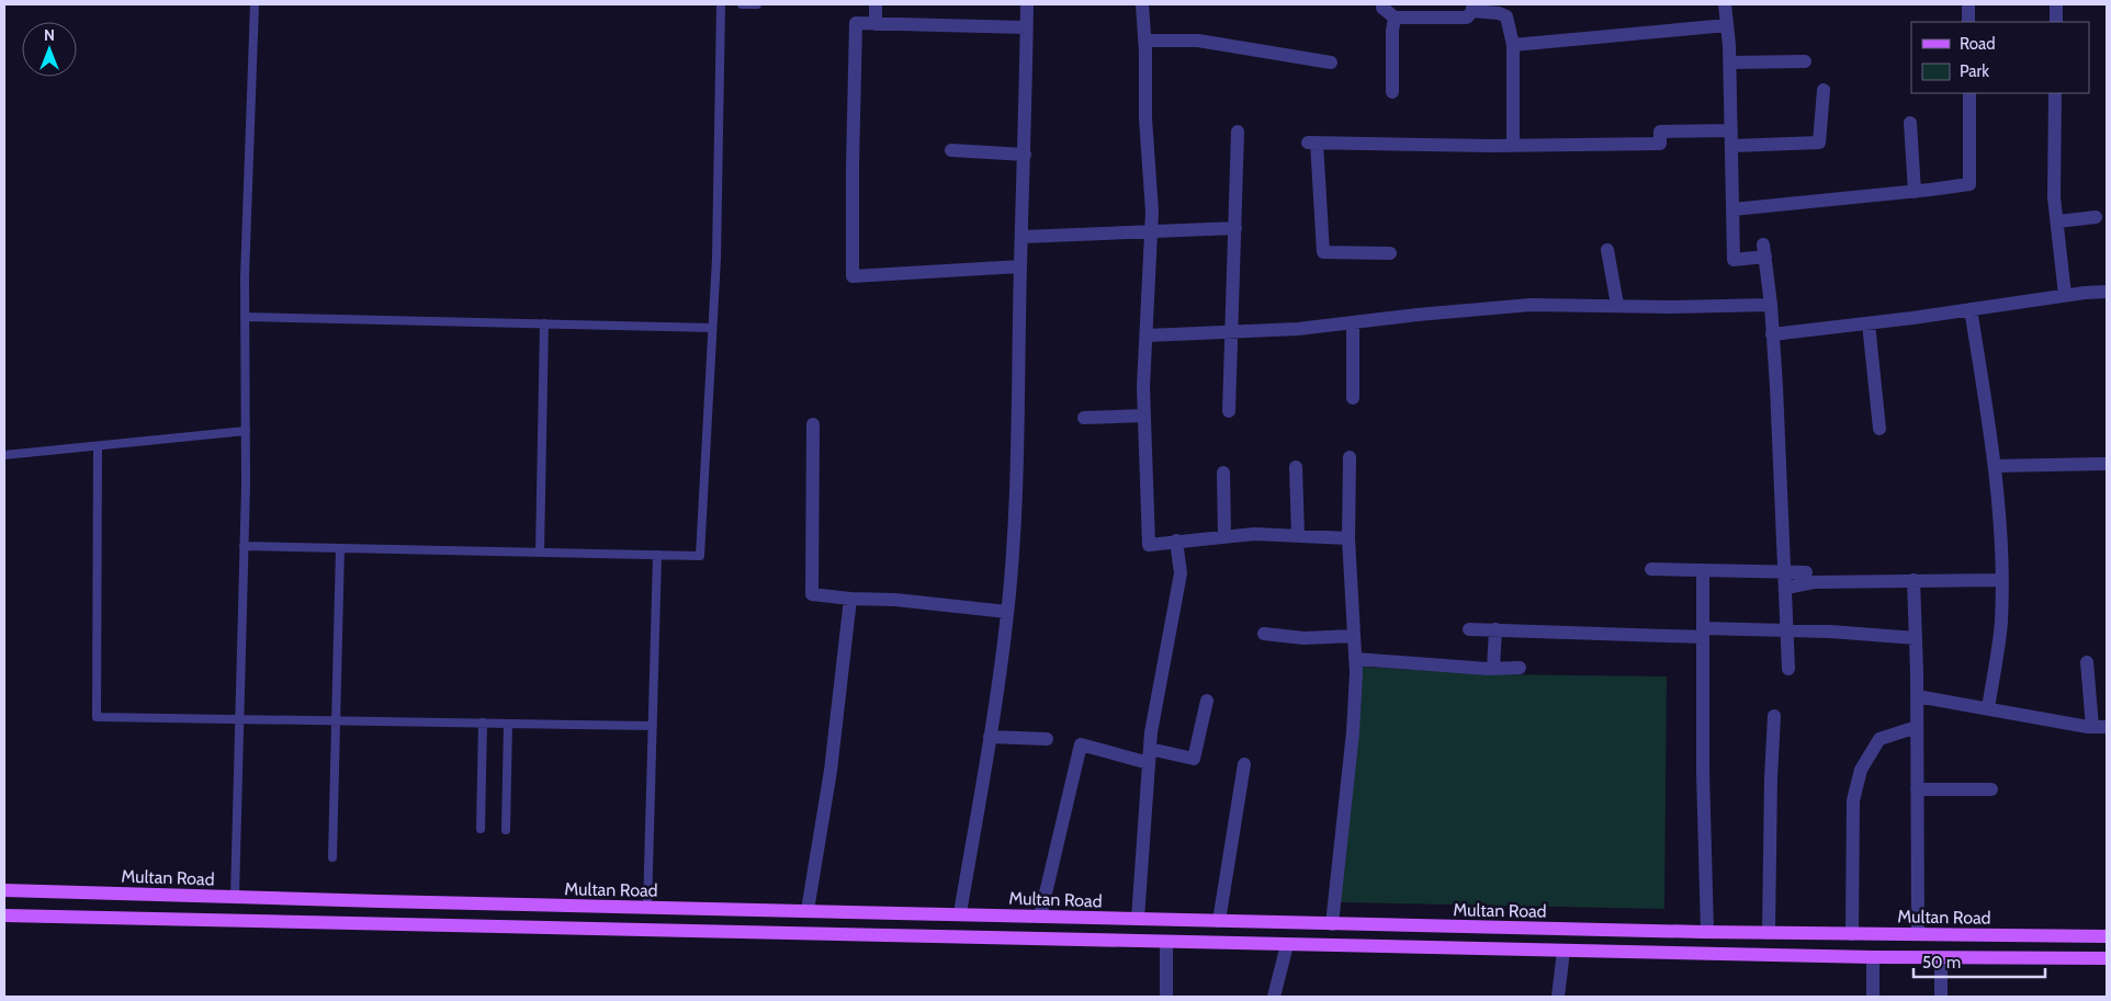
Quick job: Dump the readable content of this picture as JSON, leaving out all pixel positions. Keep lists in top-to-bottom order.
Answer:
{
  "streets": {
    "main road": ["Multan Road"]
  },
  "legend": ["Road", "Park"],
  "scale_bar": "50 m",
  "north": "top"
}
